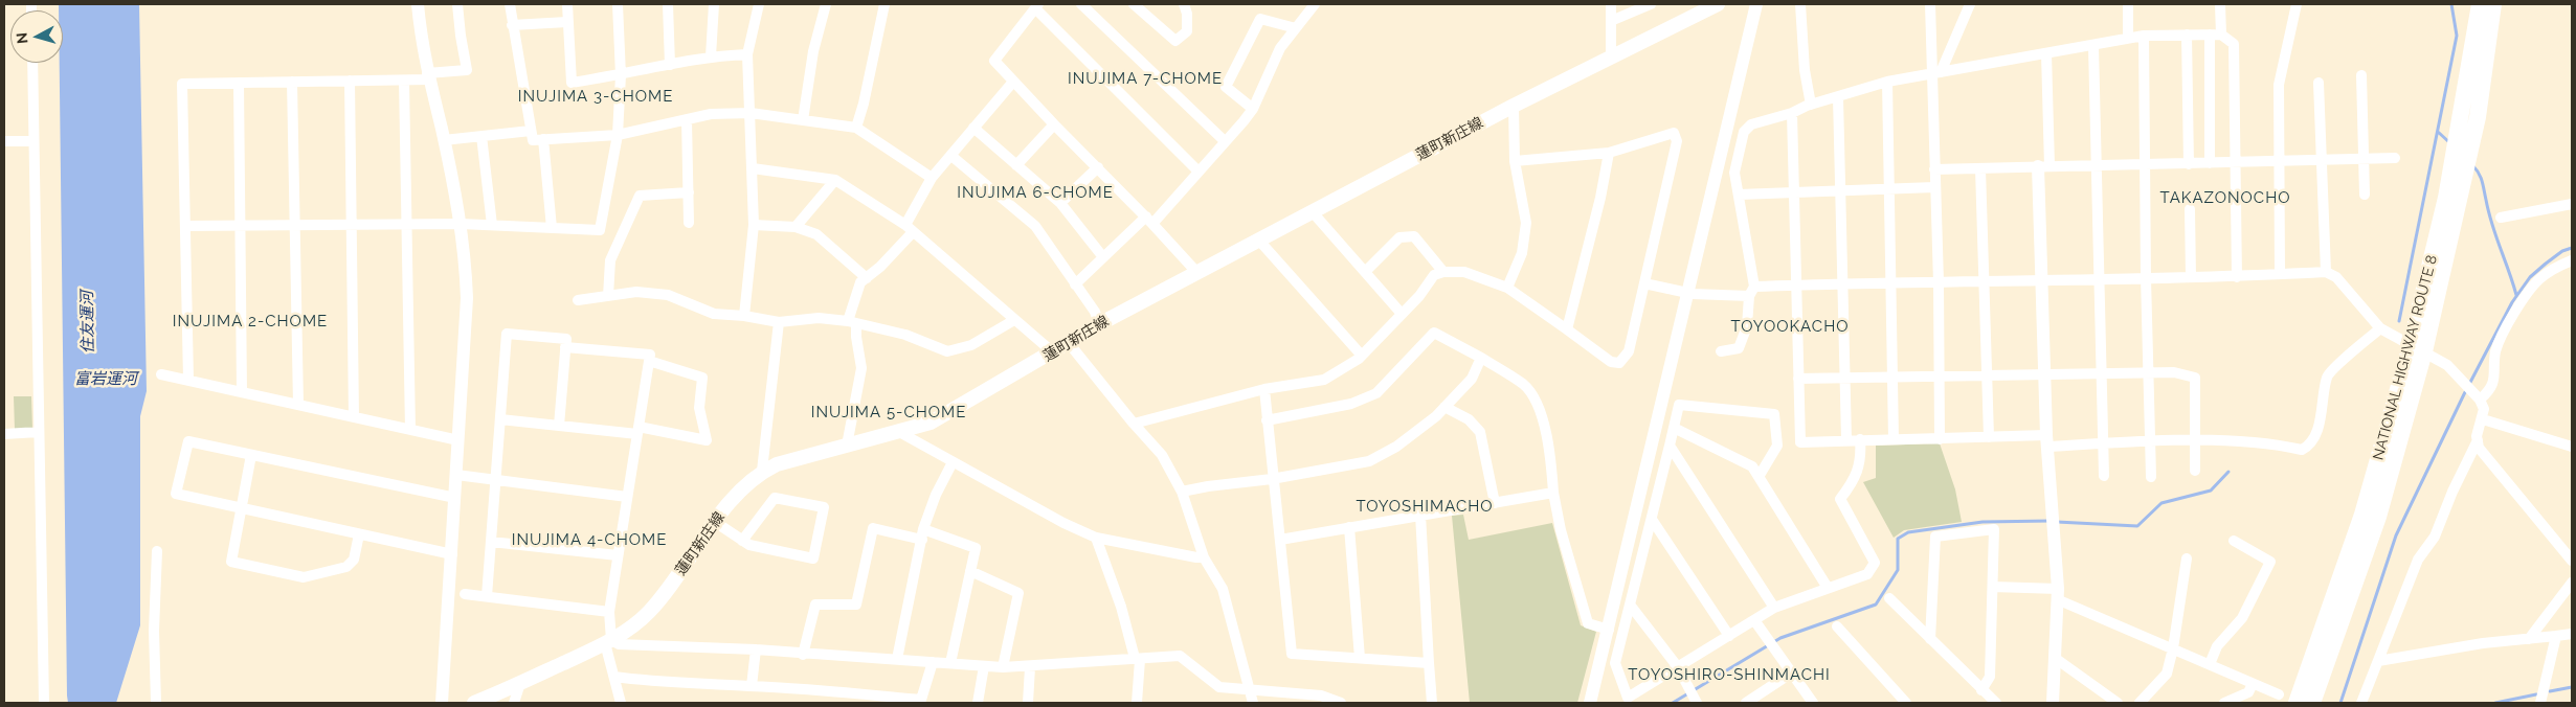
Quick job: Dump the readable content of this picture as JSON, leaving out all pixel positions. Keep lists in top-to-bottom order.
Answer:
{
  "streets": {
    "highway": ["NATIONAL HIGHWAY ROUTE 8"],
    "main road": ["蓮町新庄線"]
  },
  "districts": [
    "INUJIMA 7-CHOME",
    "INUJIMA 3-CHOME",
    "INUJIMA 6-CHOME",
    "TAKAZONOCHO",
    "INUJIMA 2-CHOME",
    "TOYOOKACHO",
    "INUJIMA 5-CHOME",
    "TOYOSHIMACHO",
    "INUJIMA 4-CHOME",
    "TOYOSHIRO-SHINMACHI"
  ],
  "water": ["住友運河", "富岩運河"],
  "north": "left"
}
